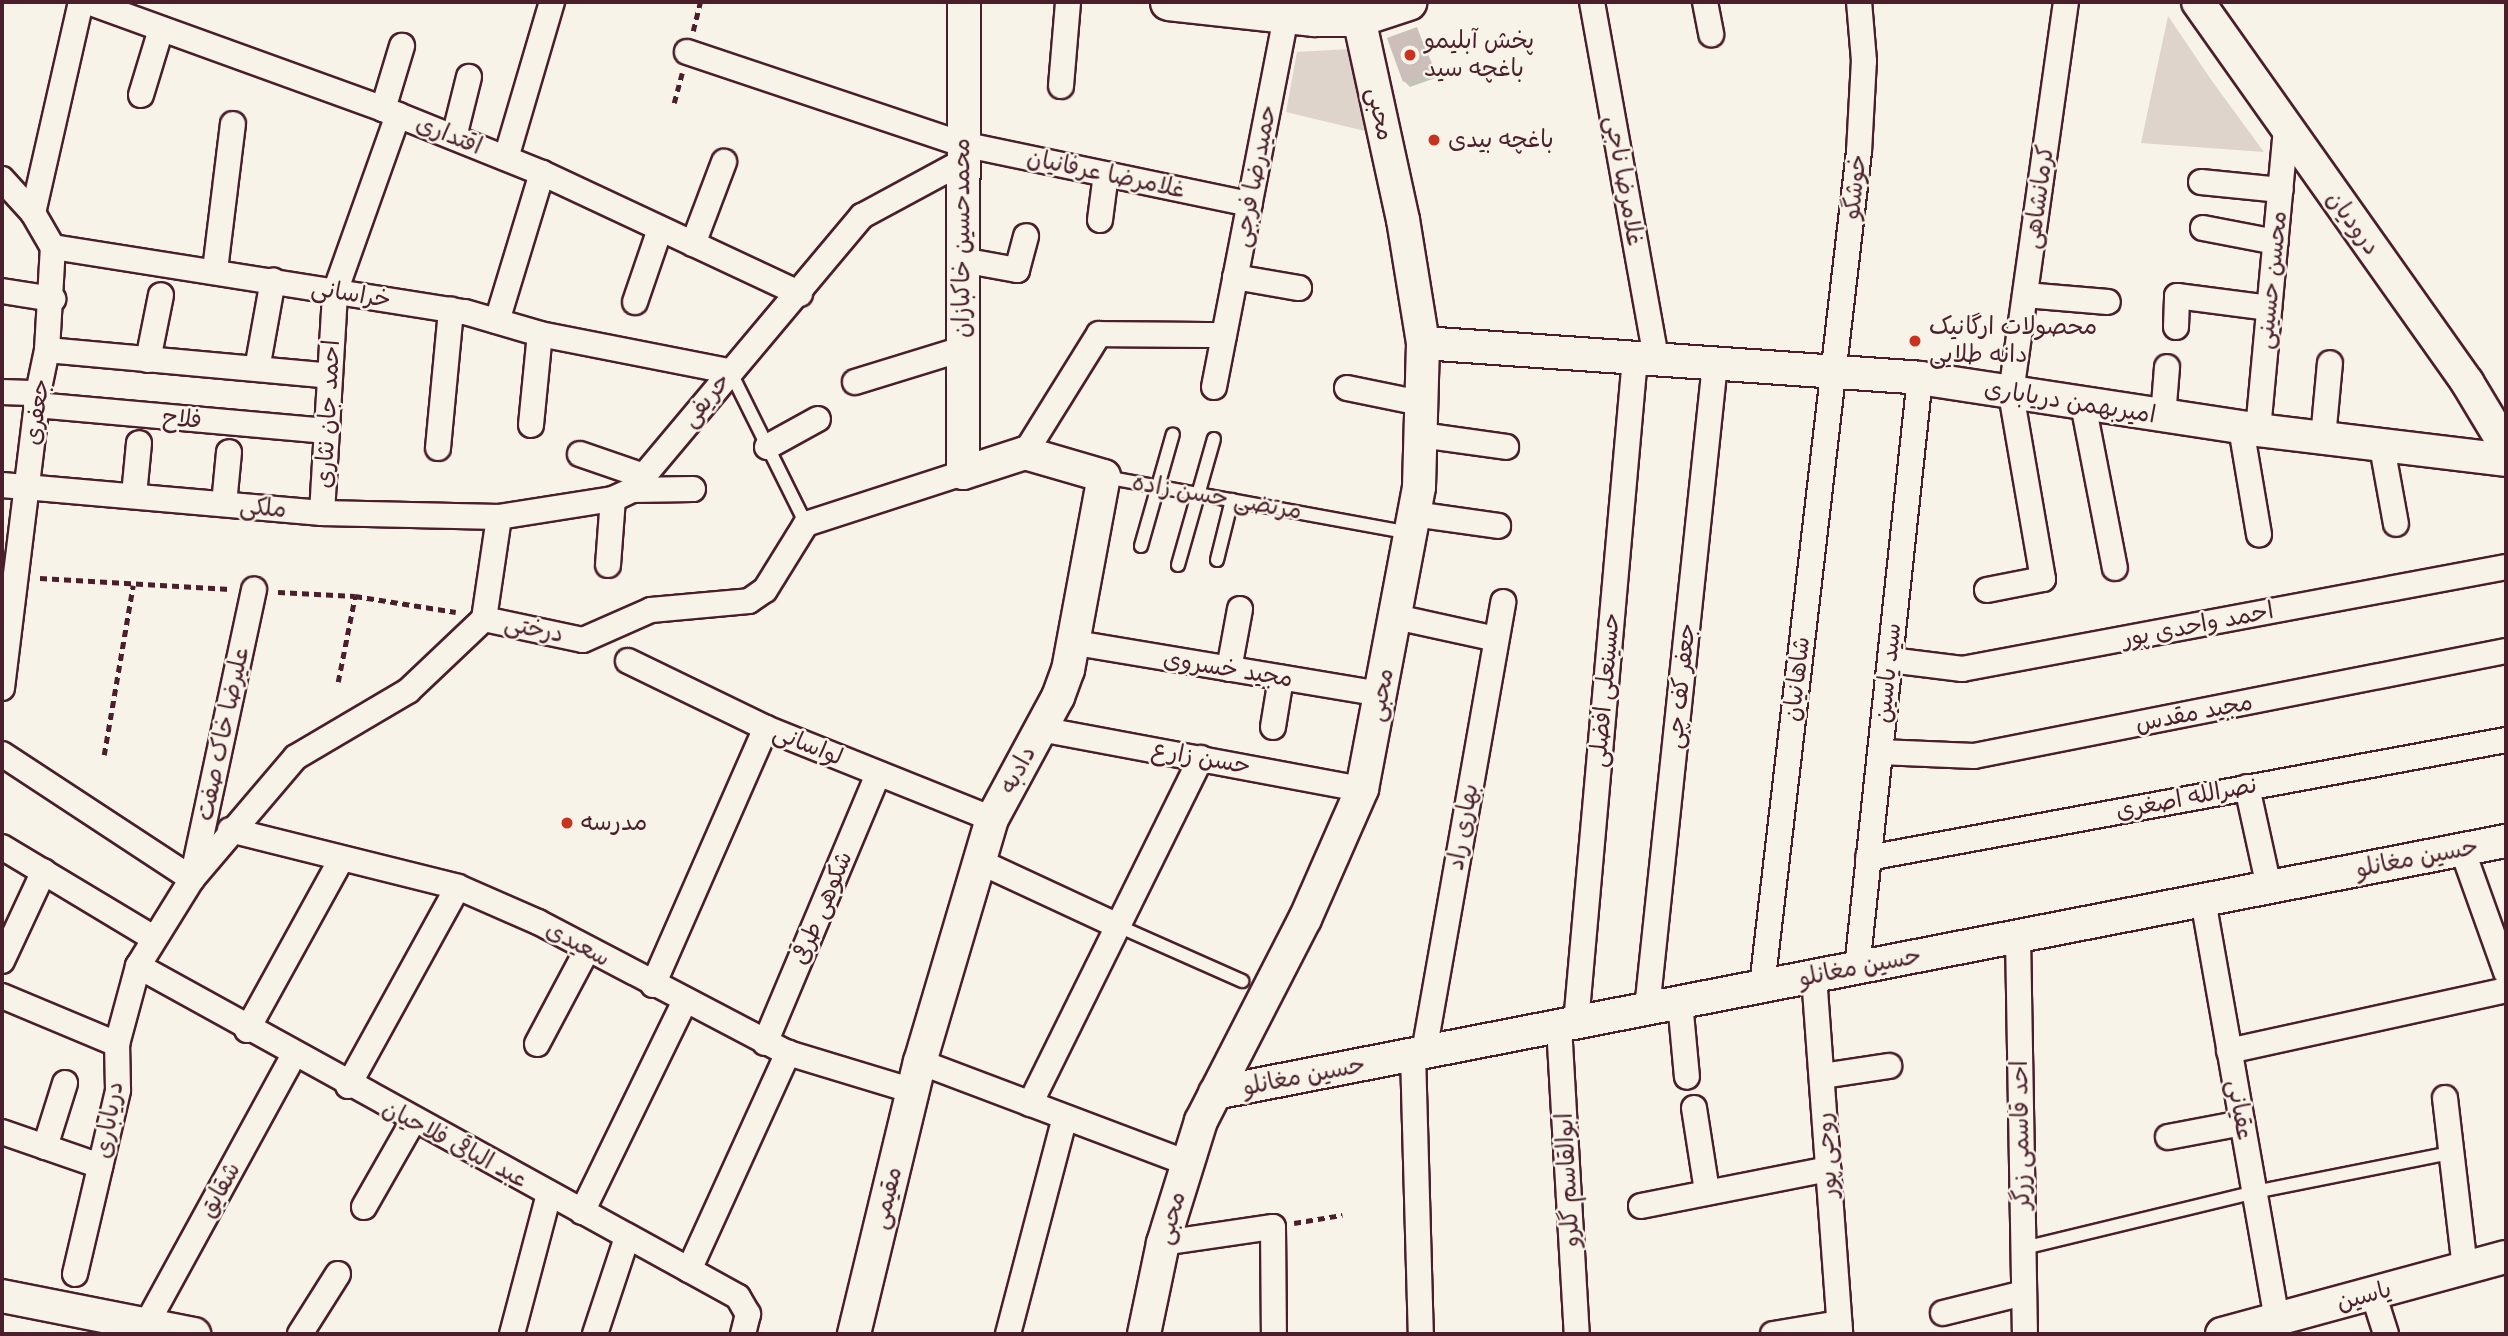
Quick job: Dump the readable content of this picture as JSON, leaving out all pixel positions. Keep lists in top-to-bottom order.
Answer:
{
  "streets": {
    "street": [
      "محبی",
      "اقتداری",
      "غلامرضا عرفانیان",
      "حمیدرضا فرجی",
      "غلامرضا ناجی",
      "خوشگو",
      "کرمانشاهی",
      "درودیان",
      "محمدحسین خاکبازان",
      "محسن حسینی",
      "خراسانی",
      "حریفی",
      "امیربهمن دریاباری",
      "جعفری",
      "احمد جان نثاری",
      "فلاح",
      "مرتضی حسن زاده",
      "ملکی",
      "احمد واحدی پور",
      "درختی",
      "مجید خسروی",
      "سید یاسین",
      "شاهانیان",
      "جعفر کف چی",
      "حسینعلی افضلی",
      "مجید مقدس",
      "علیرضا خاک صفت",
      "لواسانی",
      "حسن زارع",
      "دادبه",
      "نصرالله اصغری",
      "بهاری راد",
      "حسین مغانلو",
      "شکوهی طرقی",
      "سعیدی",
      "عقیانی",
      "دریاباری",
      "احد قاسمی زرگر",
      "عبد الباقی فلاحیان",
      "روحی پور",
      "ابوالقاسم گلرو",
      "شقایق",
      "مقیمی",
      "یاسین"
    ]
  },
  "crossings": [
    ["محبی", "امیربهمن دریاباری"],
    ["محبی", "مرتضی حسن زاده"],
    ["محبی", "مجید خسروی"],
    ["محبی", "حسن زارع"],
    ["محبی", "حسین مغانلو"],
    ["محبی", "سعیدی"],
    ["اقتداری", "حریفی"],
    ["اقتداری", "احمد جان نثاری"],
    ["غلامرضا عرفانیان", "حمیدرضا فرجی"],
    ["غلامرضا عرفانیان", "محمدحسین خاکبازان"],
    ["غلامرضا عرفانیان", "حریفی"],
    ["غلامرضا ناجی", "امیربهمن دریاباری"],
    ["غلامرضا ناجی", "حسینعلی افضلی"],
    ["خوشگو", "امیربهمن دریاباری"],
    ["خوشگو", "شاهانیان"],
    ["کرمانشاهی", "امیربهمن دریاباری"],
    ["درودیان", "محسن حسینی"],
    ["محمدحسین خاکبازان", "حریفی"],
    ["محسن حسینی", "امیربهمن دریاباری"],
    ["خراسانی", "حریفی"],
    ["خراسانی", "جعفری"],
    ["خراسانی", "احمد جان نثاری"],
    ["امیربهمن دریاباری", "سید یاسین"],
    ["امیربهمن دریاباری", "شاهانیان"],
    ["امیربهمن دریاباری", "جعفر کف چی"],
    ["امیربهمن دریاباری", "حسینعلی افضلی"],
    ["جعفری", "فلاح"],
    ["جعفری", "ملکی"],
    ["احمد جان نثاری", "فلاح"],
    ["احمد جان نثاری", "ملکی"],
    ["مرتضی حسن زاده", "دادبه"],
    ["احمد واحدی پور", "سید یاسین"],
    ["درختی", "علیرضا خاک صفت"],
    ["درختی", "سعیدی"],
    ["درختی", "دریاباری"],
    ["درختی", "عبد الباقی فلاحیان"],
    ["مجید خسروی", "دادبه"],
    ["سید یاسین", "مجید مقدس"],
    ["سید یاسین", "نصرالله اصغری"],
    ["سید یاسین", "حسین مغانلو"],
    ["شاهانیان", "حسین مغانلو"],
    ["جعفر کف چی", "حسین مغانلو"],
    ["حسینعلی افضلی", "حسین مغانلو"],
    ["حسینعلی افضلی", "ابوالقاسم گلرو"],
    ["لواسانی", "دادبه"],
    ["لواسانی", "شکوهی طرقی"],
    ["حسن زارع", "دادبه"],
    ["دادبه", "سعیدی"],
    ["دادبه", "مقیمی"],
    ["بهاری راد", "حسین مغانلو"],
    ["حسین مغانلو", "عقیانی"],
    ["حسین مغانلو", "احد قاسمی زرگر"],
    ["حسین مغانلو", "روحی پور"],
    ["حسین مغانلو", "ابوالقاسم گلرو"],
    ["شکوهی طرقی", "سعیدی"],
    ["سعیدی", "مقیمی"],
    ["عقیانی", "یاسین"],
    ["دریاباری", "عبد الباقی فلاحیان"],
    ["عبد الباقی فلاحیان", "شقایق"]
  ],
  "places": [
    "پخش آبلیمو باغچه سید",
    "باغچه بیدی",
    "محصولات ارگانیک دانه طلایی",
    "مدرسه"
  ]
}
